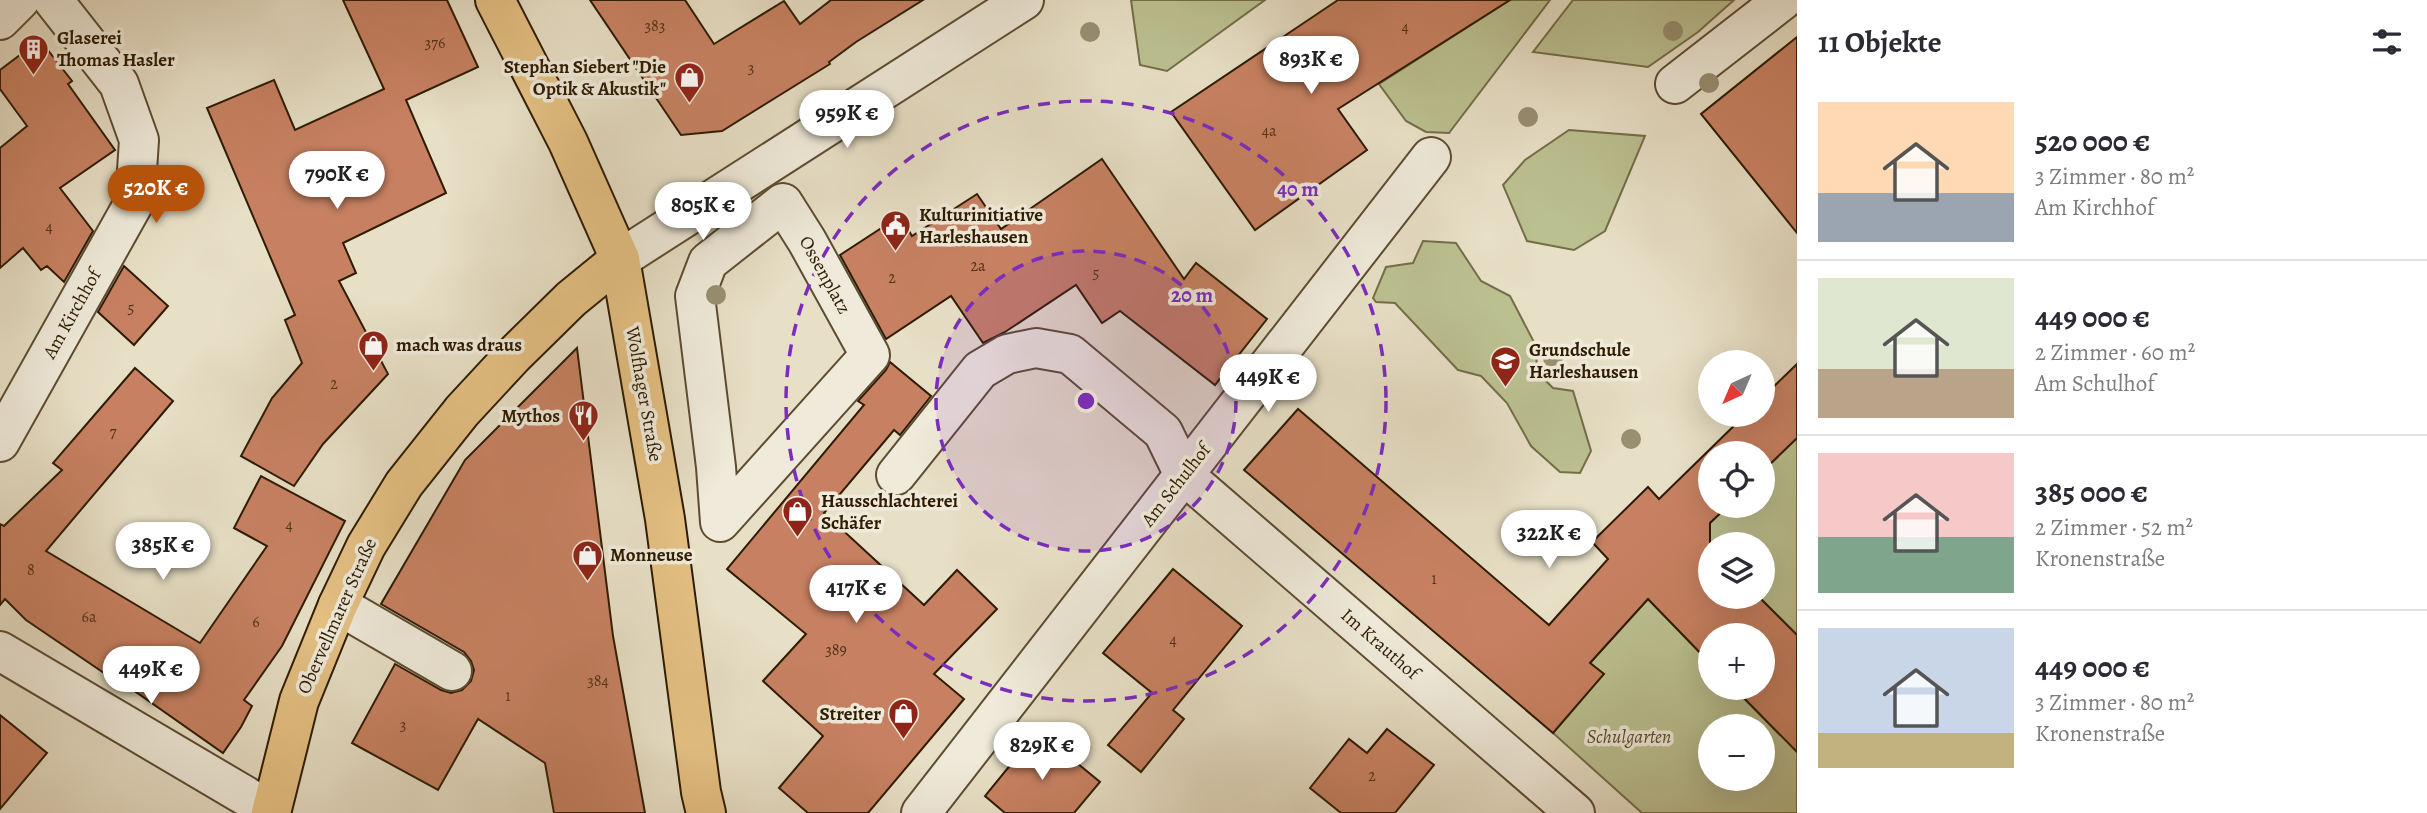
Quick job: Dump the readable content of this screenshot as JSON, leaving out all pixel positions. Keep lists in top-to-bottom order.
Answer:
{
  "streets": {
    "main road": ["Wolfhager Straße", "Obervellmarer Straße"],
    "street": [
      "Ossenplatz",
      "Am Kirchhof",
      "Am Schulhof",
      "Im Krauthof"
    ]
  },
  "crossings": [
    ["Wolfhager Straße", "Obervellmarer Straße"],
    ["Am Schulhof", "Im Krauthof"]
  ],
  "parks": ["Schulgarten"],
  "places": {
    "building": ["Glaserei Thomas Hasler"],
    "shop": [
      "Stephan Siebert \"Die Optik & Akustik\"",
      "mach was draus",
      "Hausschlachterei Schäfer",
      "Monneuse",
      "Streiter"
    ],
    "public building": ["Kulturinitiative Harleshausen"],
    "school or university": ["Grundschule Harleshausen"],
    "restaurant": ["Mythos"]
  },
  "house_numbers": [
    "383",
    "4",
    "376",
    "3",
    "4a",
    "4",
    "2a",
    "5",
    "2",
    "5",
    "2",
    "7",
    "4",
    "8",
    "1",
    "6a",
    "6",
    "4",
    "389",
    "384",
    "1",
    "3",
    "2"
  ],
  "north": "bottom left",
  "page": {
    "heading": "11 Objekte",
    "price": [
      "893K €",
      "959K €",
      "790K €",
      "520K €",
      "805K €",
      "449K €",
      "322K €",
      "385K €",
      "417K €",
      "449K €",
      "829K €"
    ],
    "list": [
      {
        "name": "520 000 €",
        "note": "3 Zimmer · 80 m² · Am Kirchhof"
      },
      {
        "name": "449 000 €",
        "note": "2 Zimmer · 60 m² · Am Schulhof"
      },
      {
        "name": "385 000 €",
        "note": "2 Zimmer · 52 m² · Kronenstraße"
      },
      {
        "name": "449 000 €",
        "note": "3 Zimmer · 80 m² · Kronenstraße"
      }
    ],
    "map_buttons": ["+", "−"]
  },
  "rings": ["40 m", "20 m"]
}
